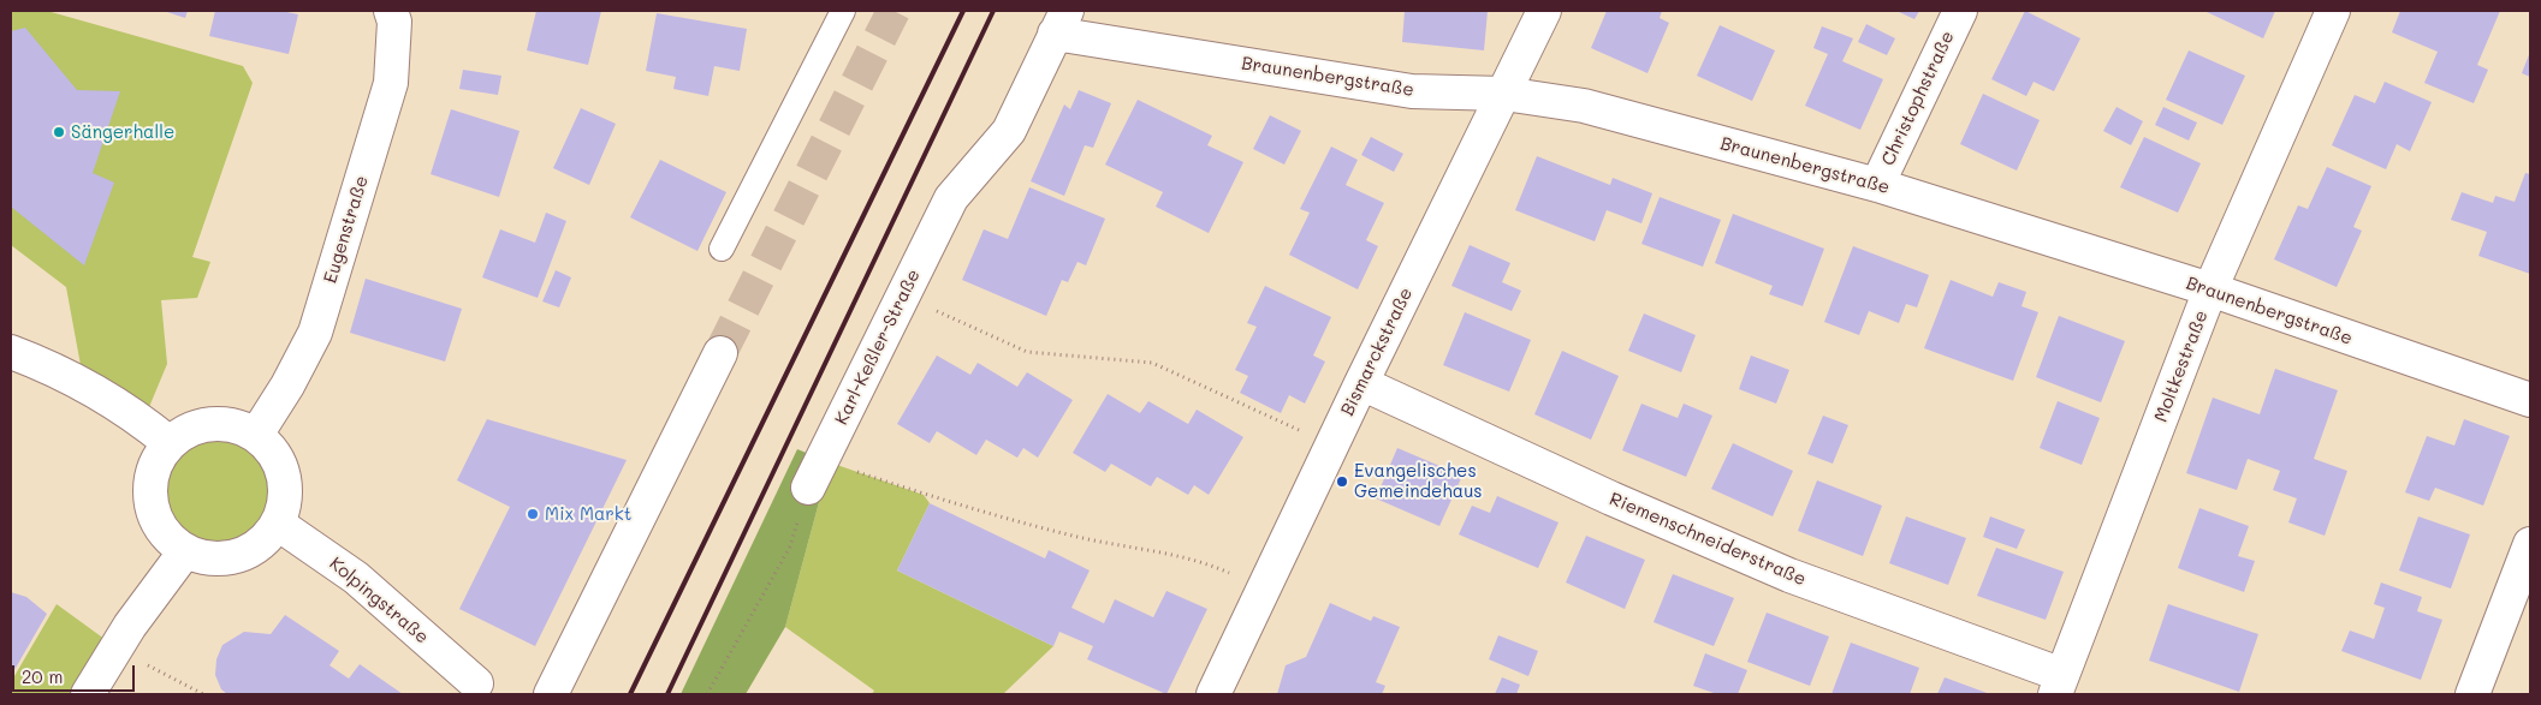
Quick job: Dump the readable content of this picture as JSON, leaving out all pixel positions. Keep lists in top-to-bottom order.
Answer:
{
  "streets": {
    "street": [
      "Braunenbergstraße",
      "Christophstraße",
      "Eugenstraße",
      "Karl-Keßler-Straße",
      "Bismarckstraße",
      "Moltkestraße",
      "Riemenschneiderstraße",
      "Kolpingstraße"
    ]
  },
  "crossings": [
    ["Braunenbergstraße", "Christophstraße"],
    ["Braunenbergstraße", "Karl-Keßler-Straße"],
    ["Braunenbergstraße", "Bismarckstraße"],
    ["Braunenbergstraße", "Moltkestraße"],
    ["Eugenstraße", "Kolpingstraße"],
    ["Bismarckstraße", "Riemenschneiderstraße"],
    ["Moltkestraße", "Riemenschneiderstraße"]
  ],
  "places": ["Sängerhalle", "Evangelisches Gemeindehaus", "Mix Markt"],
  "scale_bar": "20 m"
}
